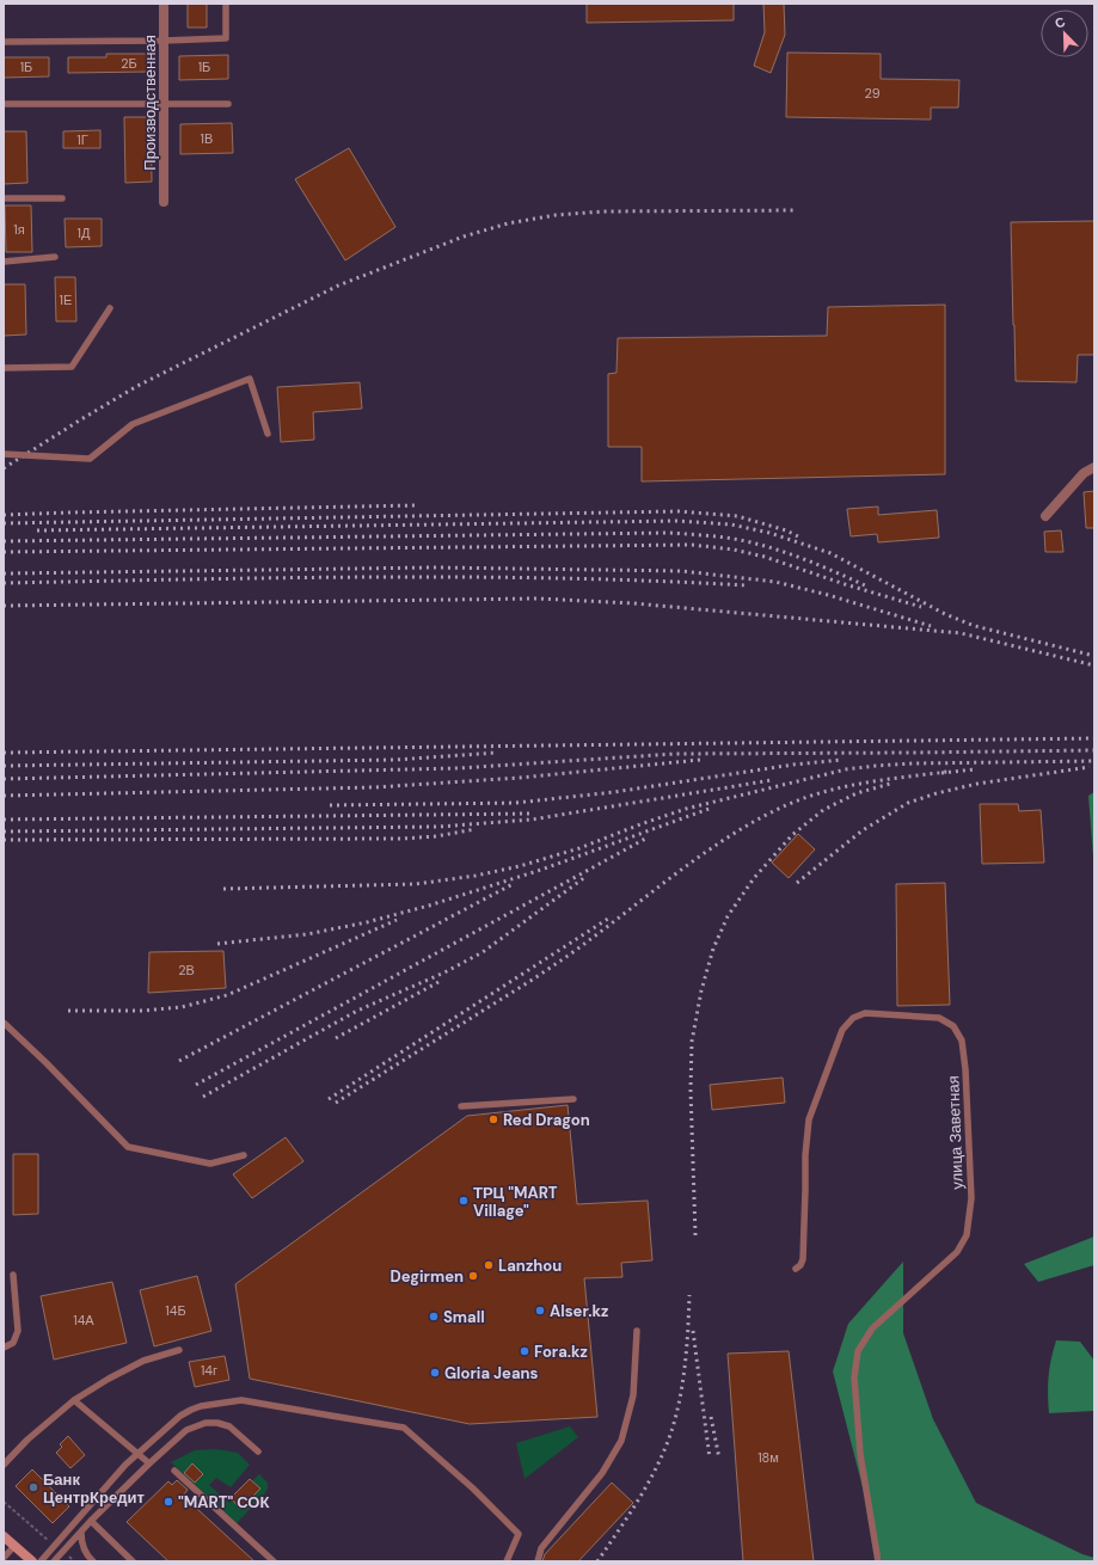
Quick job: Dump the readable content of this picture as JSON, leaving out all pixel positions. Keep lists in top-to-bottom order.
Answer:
{
  "streets": {
    "street": ["Производственная"],
    "lane": ["улица Заветная"]
  },
  "places": [
    "Red Dragon",
    "ТРЦ \"MART Village\"",
    "Lanzhou",
    "Degirmen",
    "Alser.kz",
    "Small",
    "Fora.kz",
    "Gloria Jeans",
    "Банк ЦентрКредит",
    "\"MART\" СОК"
  ],
  "house_numbers": [
    "2Б",
    "1Б",
    "1Б",
    "29",
    "1В",
    "1Г",
    "1я",
    "1Д",
    "1Е",
    "2В",
    "14Б",
    "14А",
    "14г",
    "18м"
  ],
  "north": "top left"
}
